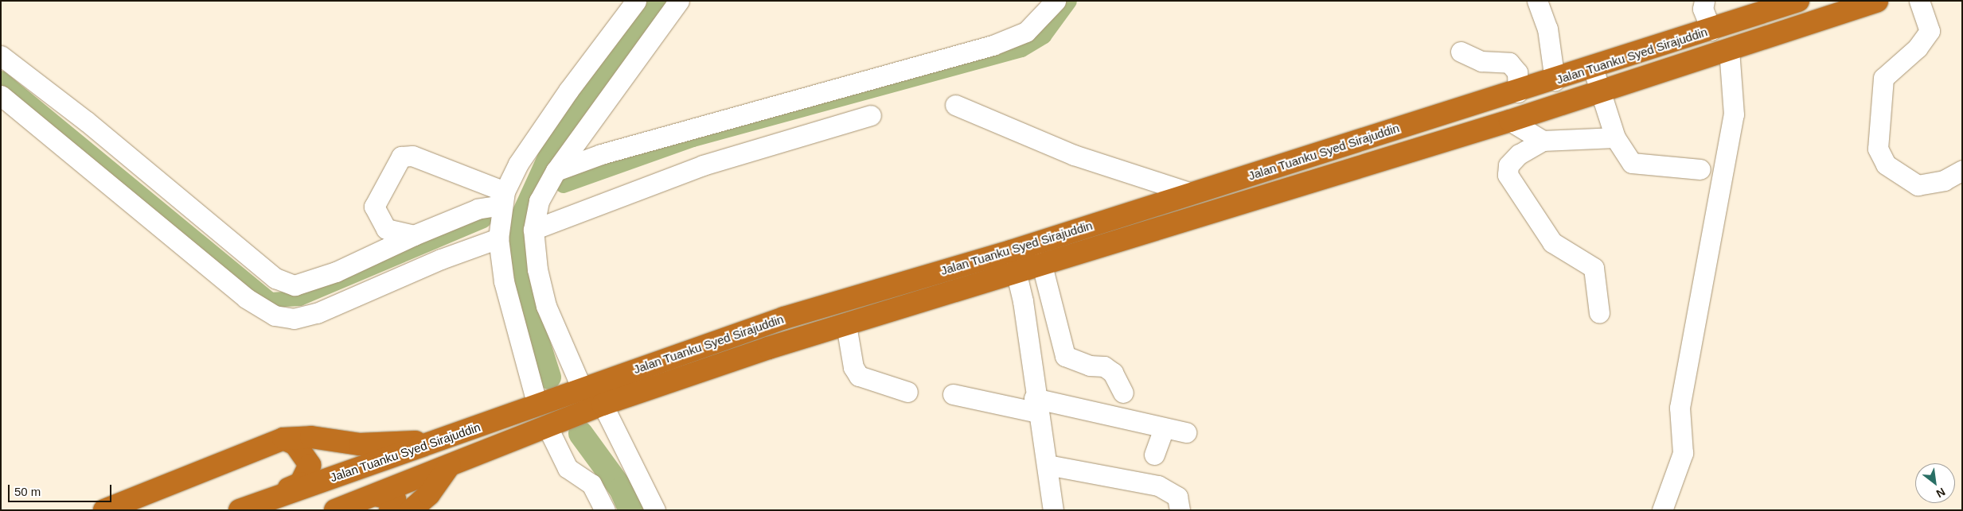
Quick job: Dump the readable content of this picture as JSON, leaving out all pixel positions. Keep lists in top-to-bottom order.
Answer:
{
  "streets": {
    "highway": ["Jalan Tuanku Syed Sirajuddin"]
  },
  "scale_bar": "50 m",
  "north": "bottom right"
}
